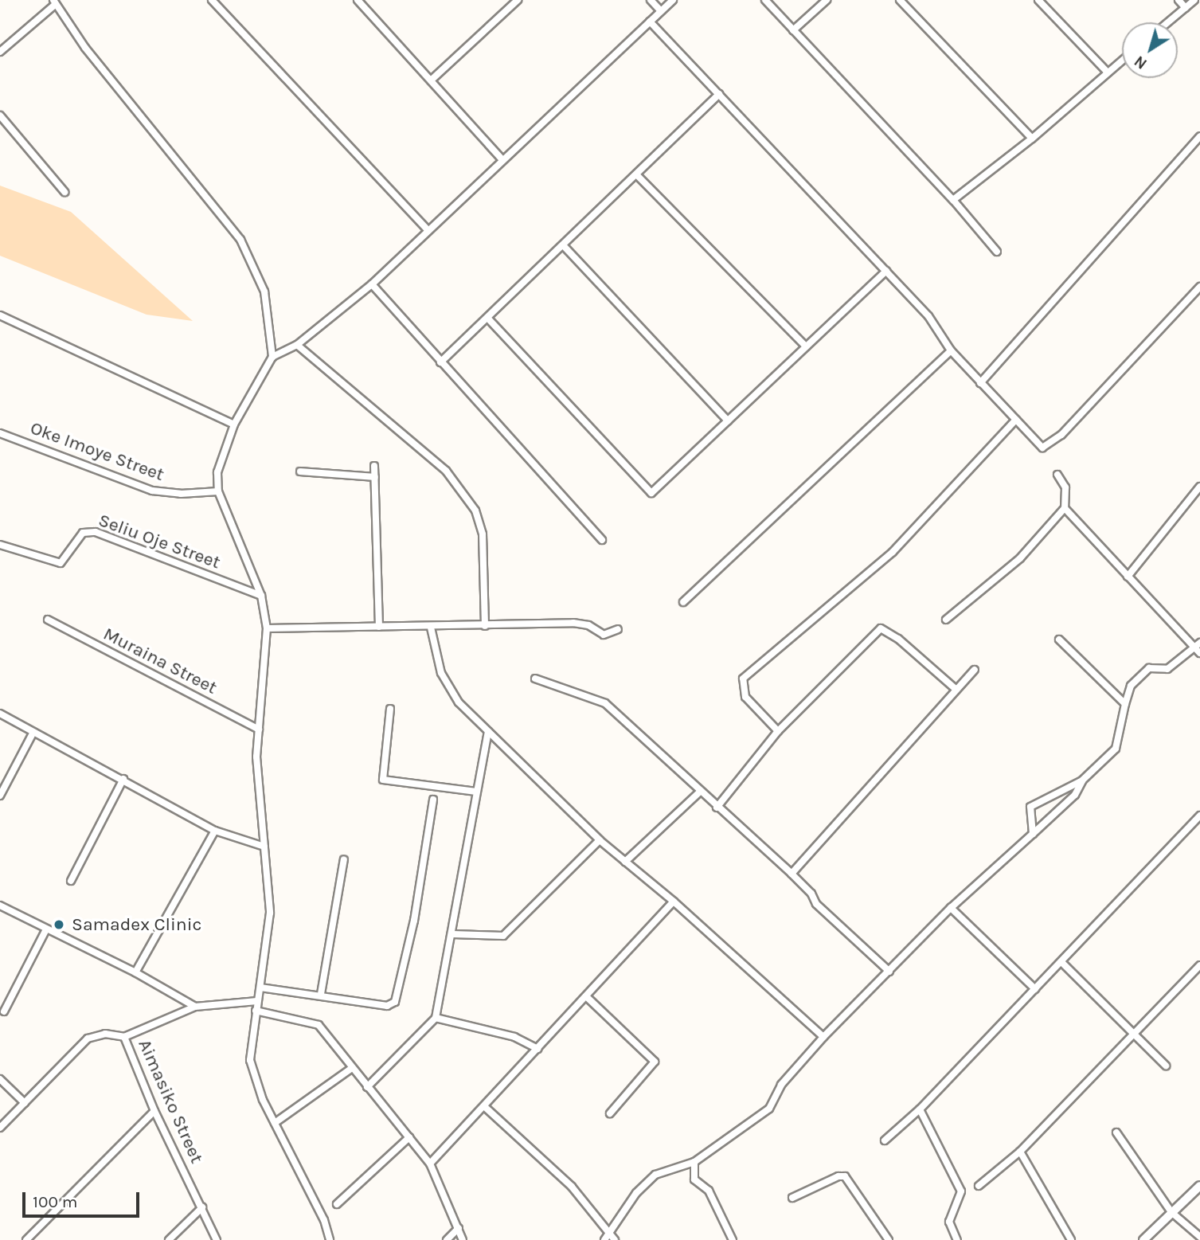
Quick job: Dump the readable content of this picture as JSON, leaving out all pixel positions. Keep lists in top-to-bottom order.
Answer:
{
  "streets": {
    "street": [
      "Oke Imoye Street",
      "Seliu Oje Street",
      "Muraina Street",
      "Aimasiko Street"
    ]
  },
  "places": ["Samadex Clinic"],
  "scale_bar": "100 m",
  "north": "bottom left"
}
